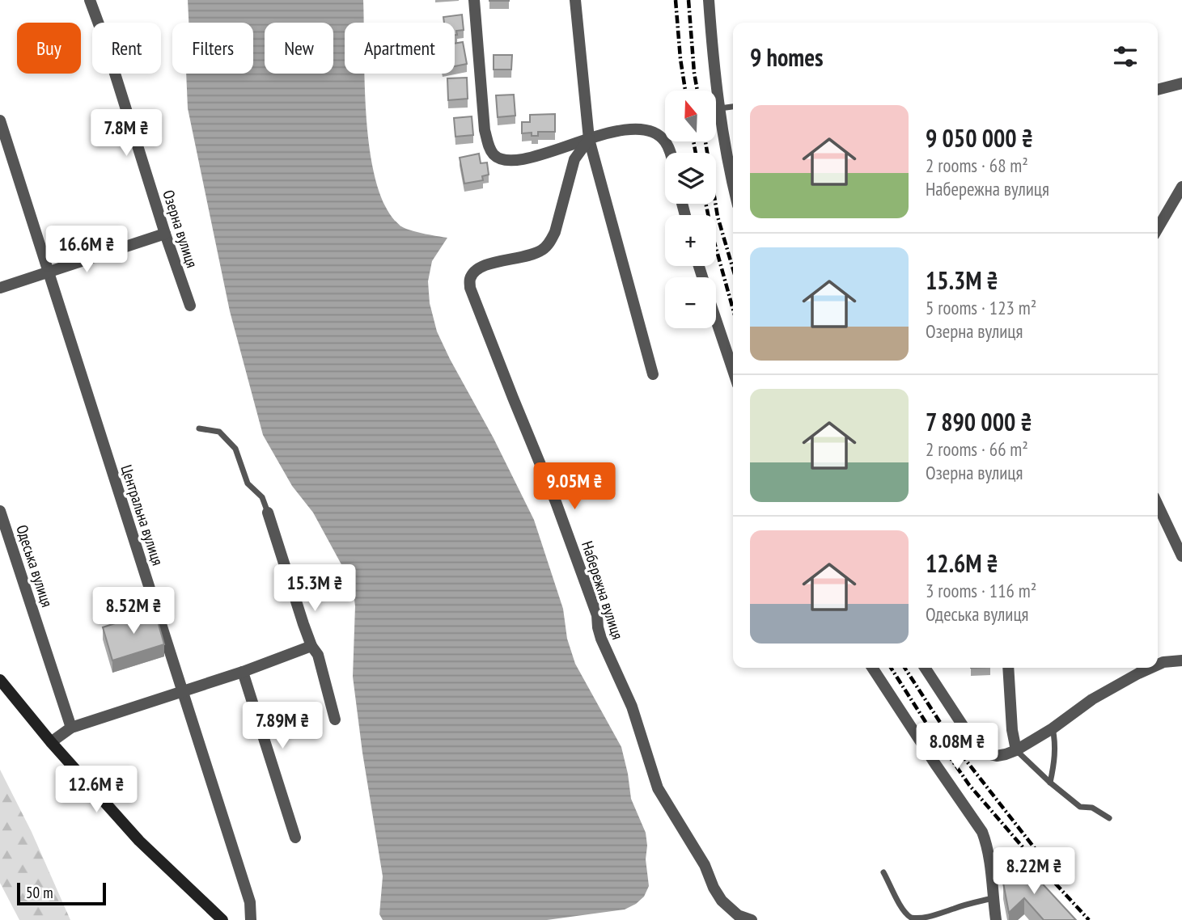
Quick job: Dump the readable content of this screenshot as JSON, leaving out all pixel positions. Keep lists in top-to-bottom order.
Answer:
{
  "streets": {
    "street": [
      "Озерна вулиця",
      "Центральна вулиця",
      "Одеська вулиця",
      "Набережна вулиця"
    ]
  },
  "scale_bar": "50 m",
  "north": "top",
  "page": {
    "chip": [
      "Buy",
      "Rent",
      "Filters",
      "New",
      "Apartment"
    ],
    "heading": "9 homes",
    "map_buttons": ["+", "−"],
    "list": [
      {
        "name": "9 050 000 ₴",
        "note": "2 rooms · 68 m² · Набережна вулиця"
      },
      {
        "name": "15.3M ₴",
        "note": "5 rooms · 123 m² · Озерна вулиця"
      },
      {
        "name": "7 890 000 ₴",
        "note": "2 rooms · 66 m² · Озерна вулиця"
      },
      {
        "name": "12.6M ₴",
        "note": "3 rooms · 116 m² · Одеська вулиця"
      }
    ],
    "price": [
      "7.8M ₴",
      "16.6M ₴",
      "9.05M ₴",
      "15.3M ₴",
      "8.52M ₴",
      "7.89M ₴",
      "8.08M ₴",
      "12.6M ₴",
      "8.22M ₴"
    ],
    "scale": "50 m"
  }
}
